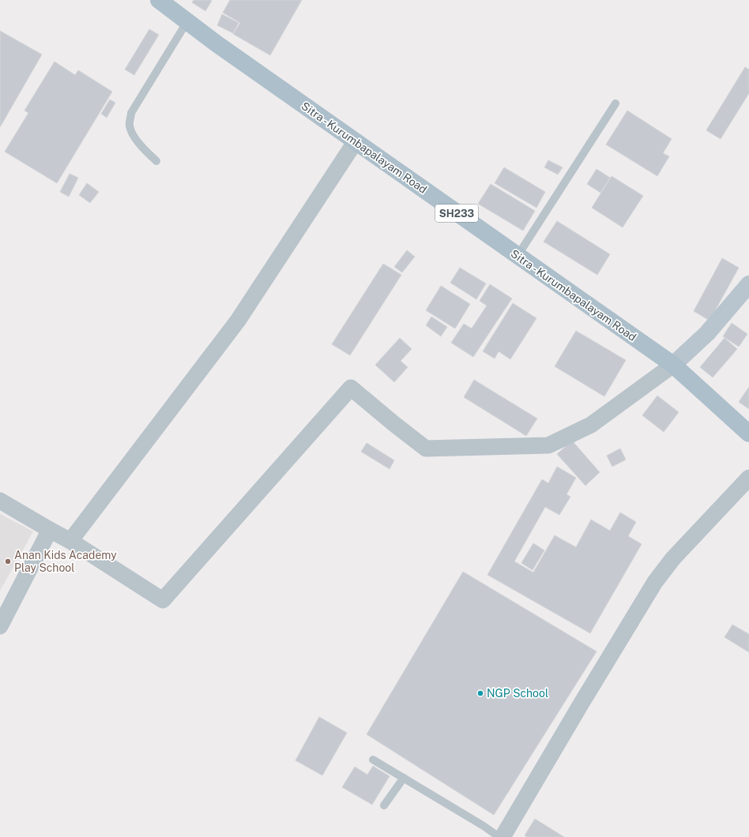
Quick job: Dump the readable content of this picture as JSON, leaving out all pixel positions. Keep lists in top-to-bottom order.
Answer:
{
  "streets": {
    "main road": ["Sitra - Kurumbapalayam Road", "SH233"]
  },
  "places": ["Anan Kids Academy Play School", "NGP School"]
}
